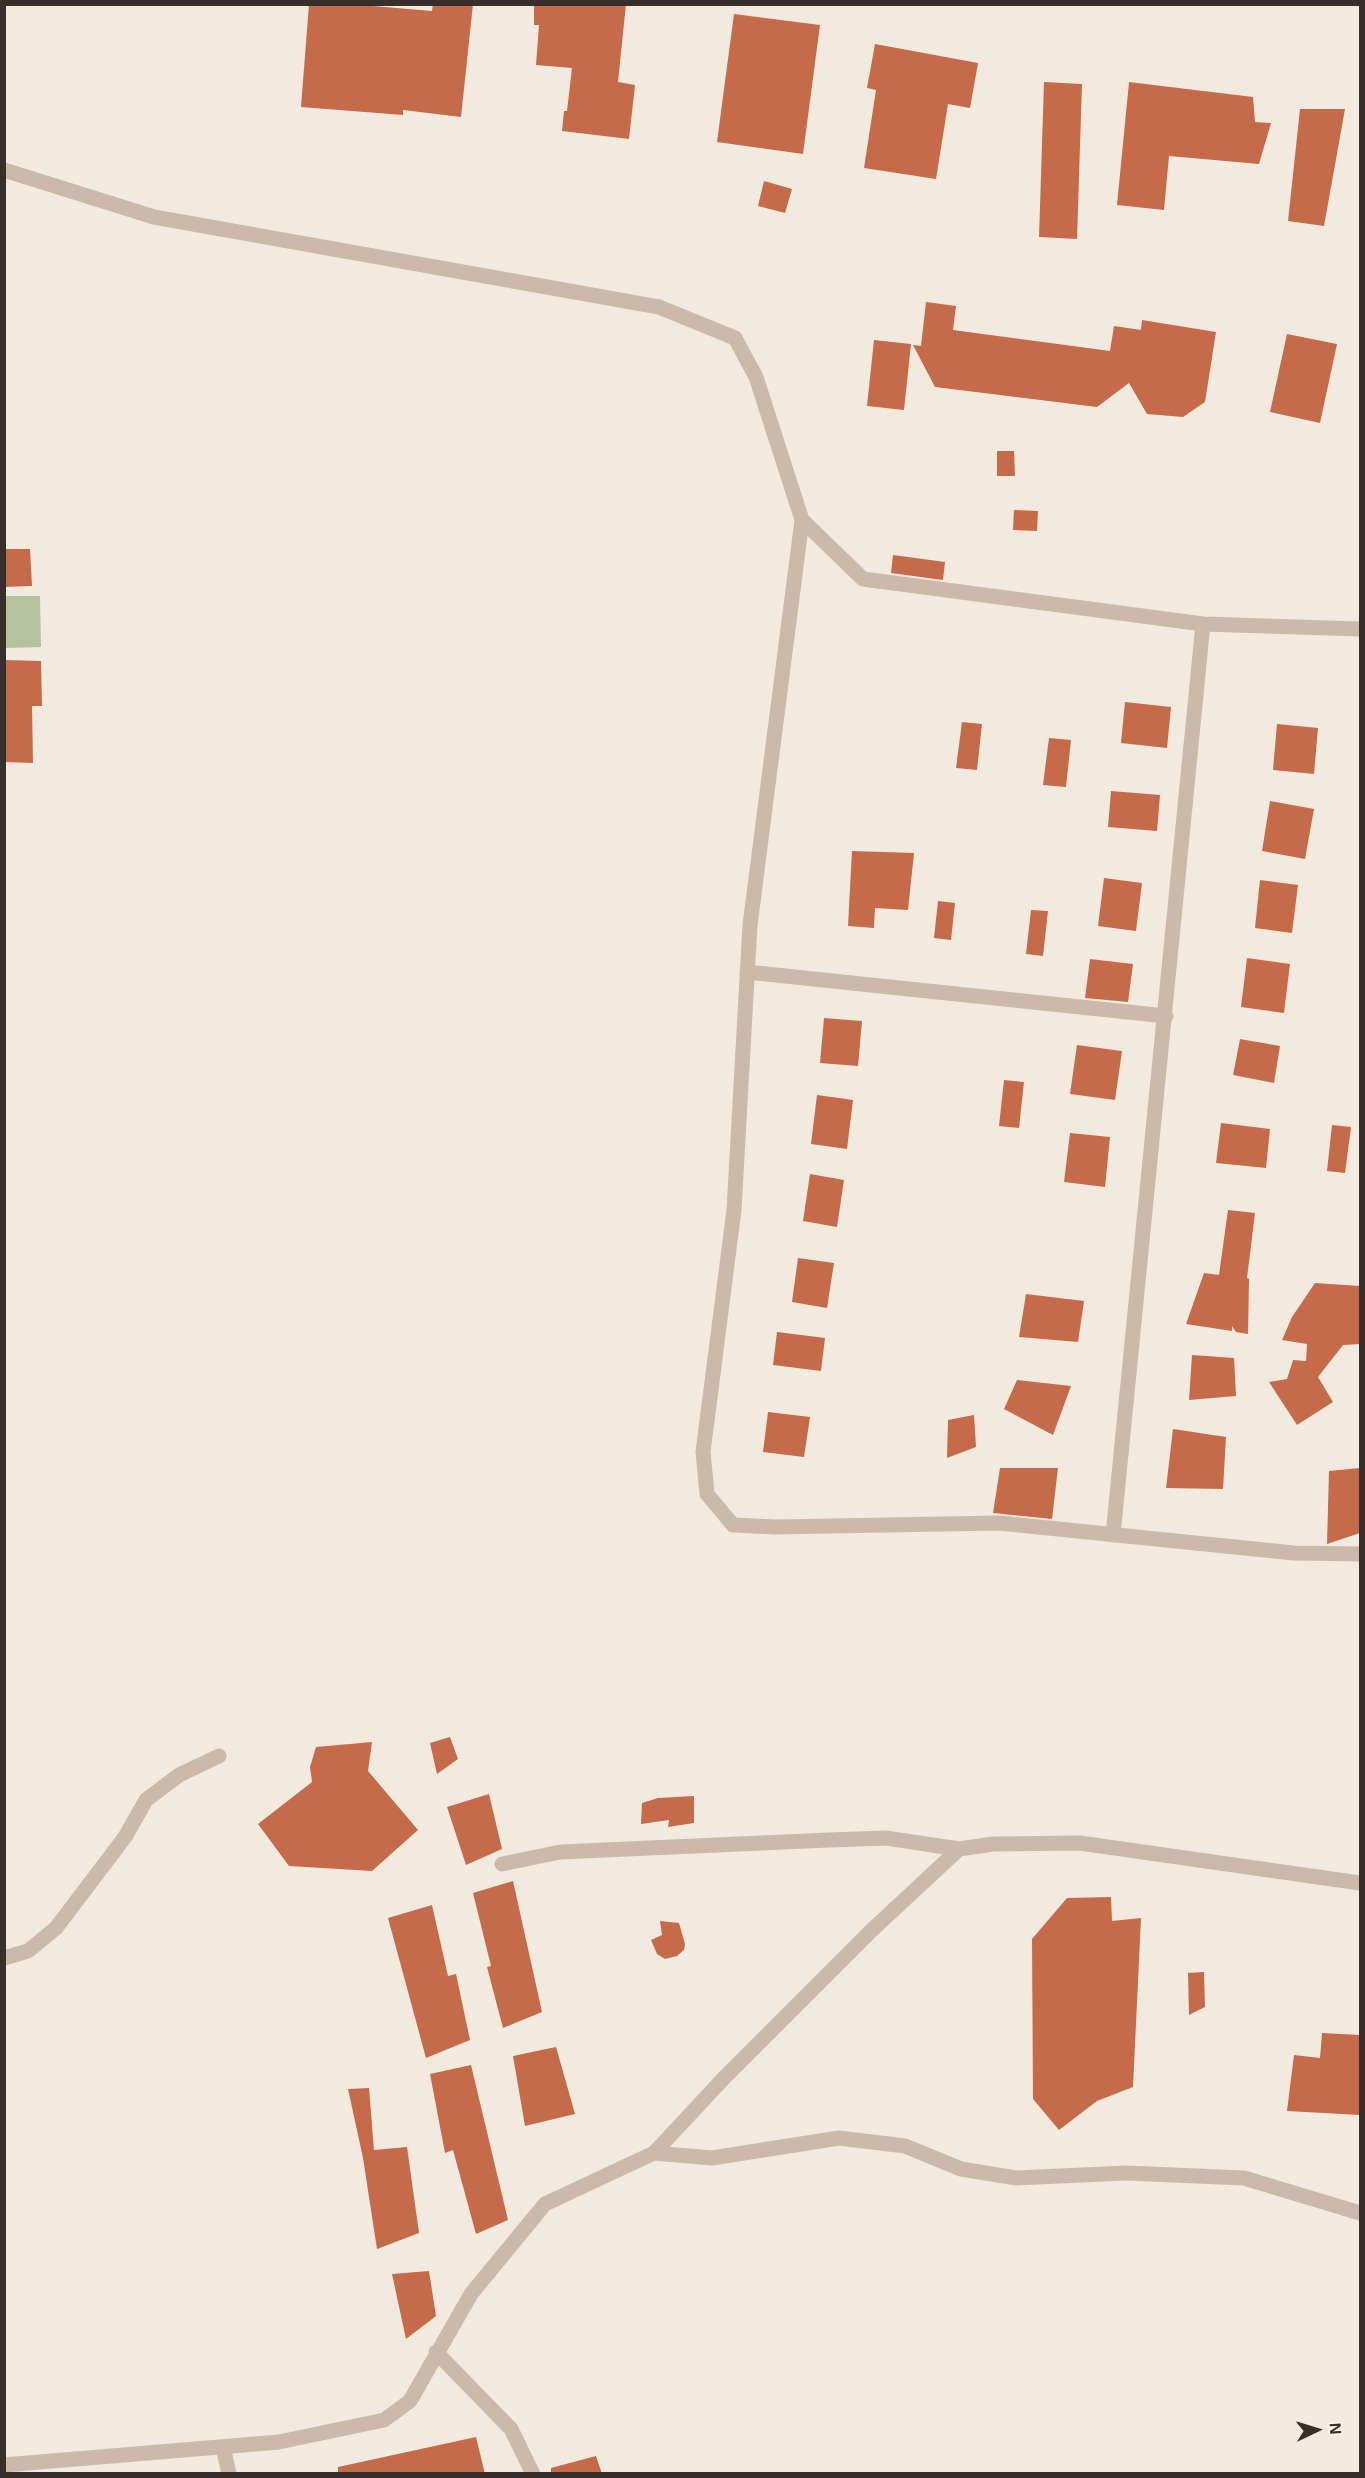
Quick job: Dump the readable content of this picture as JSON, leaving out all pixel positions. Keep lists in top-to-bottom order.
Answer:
{
  "north": "right"
}
